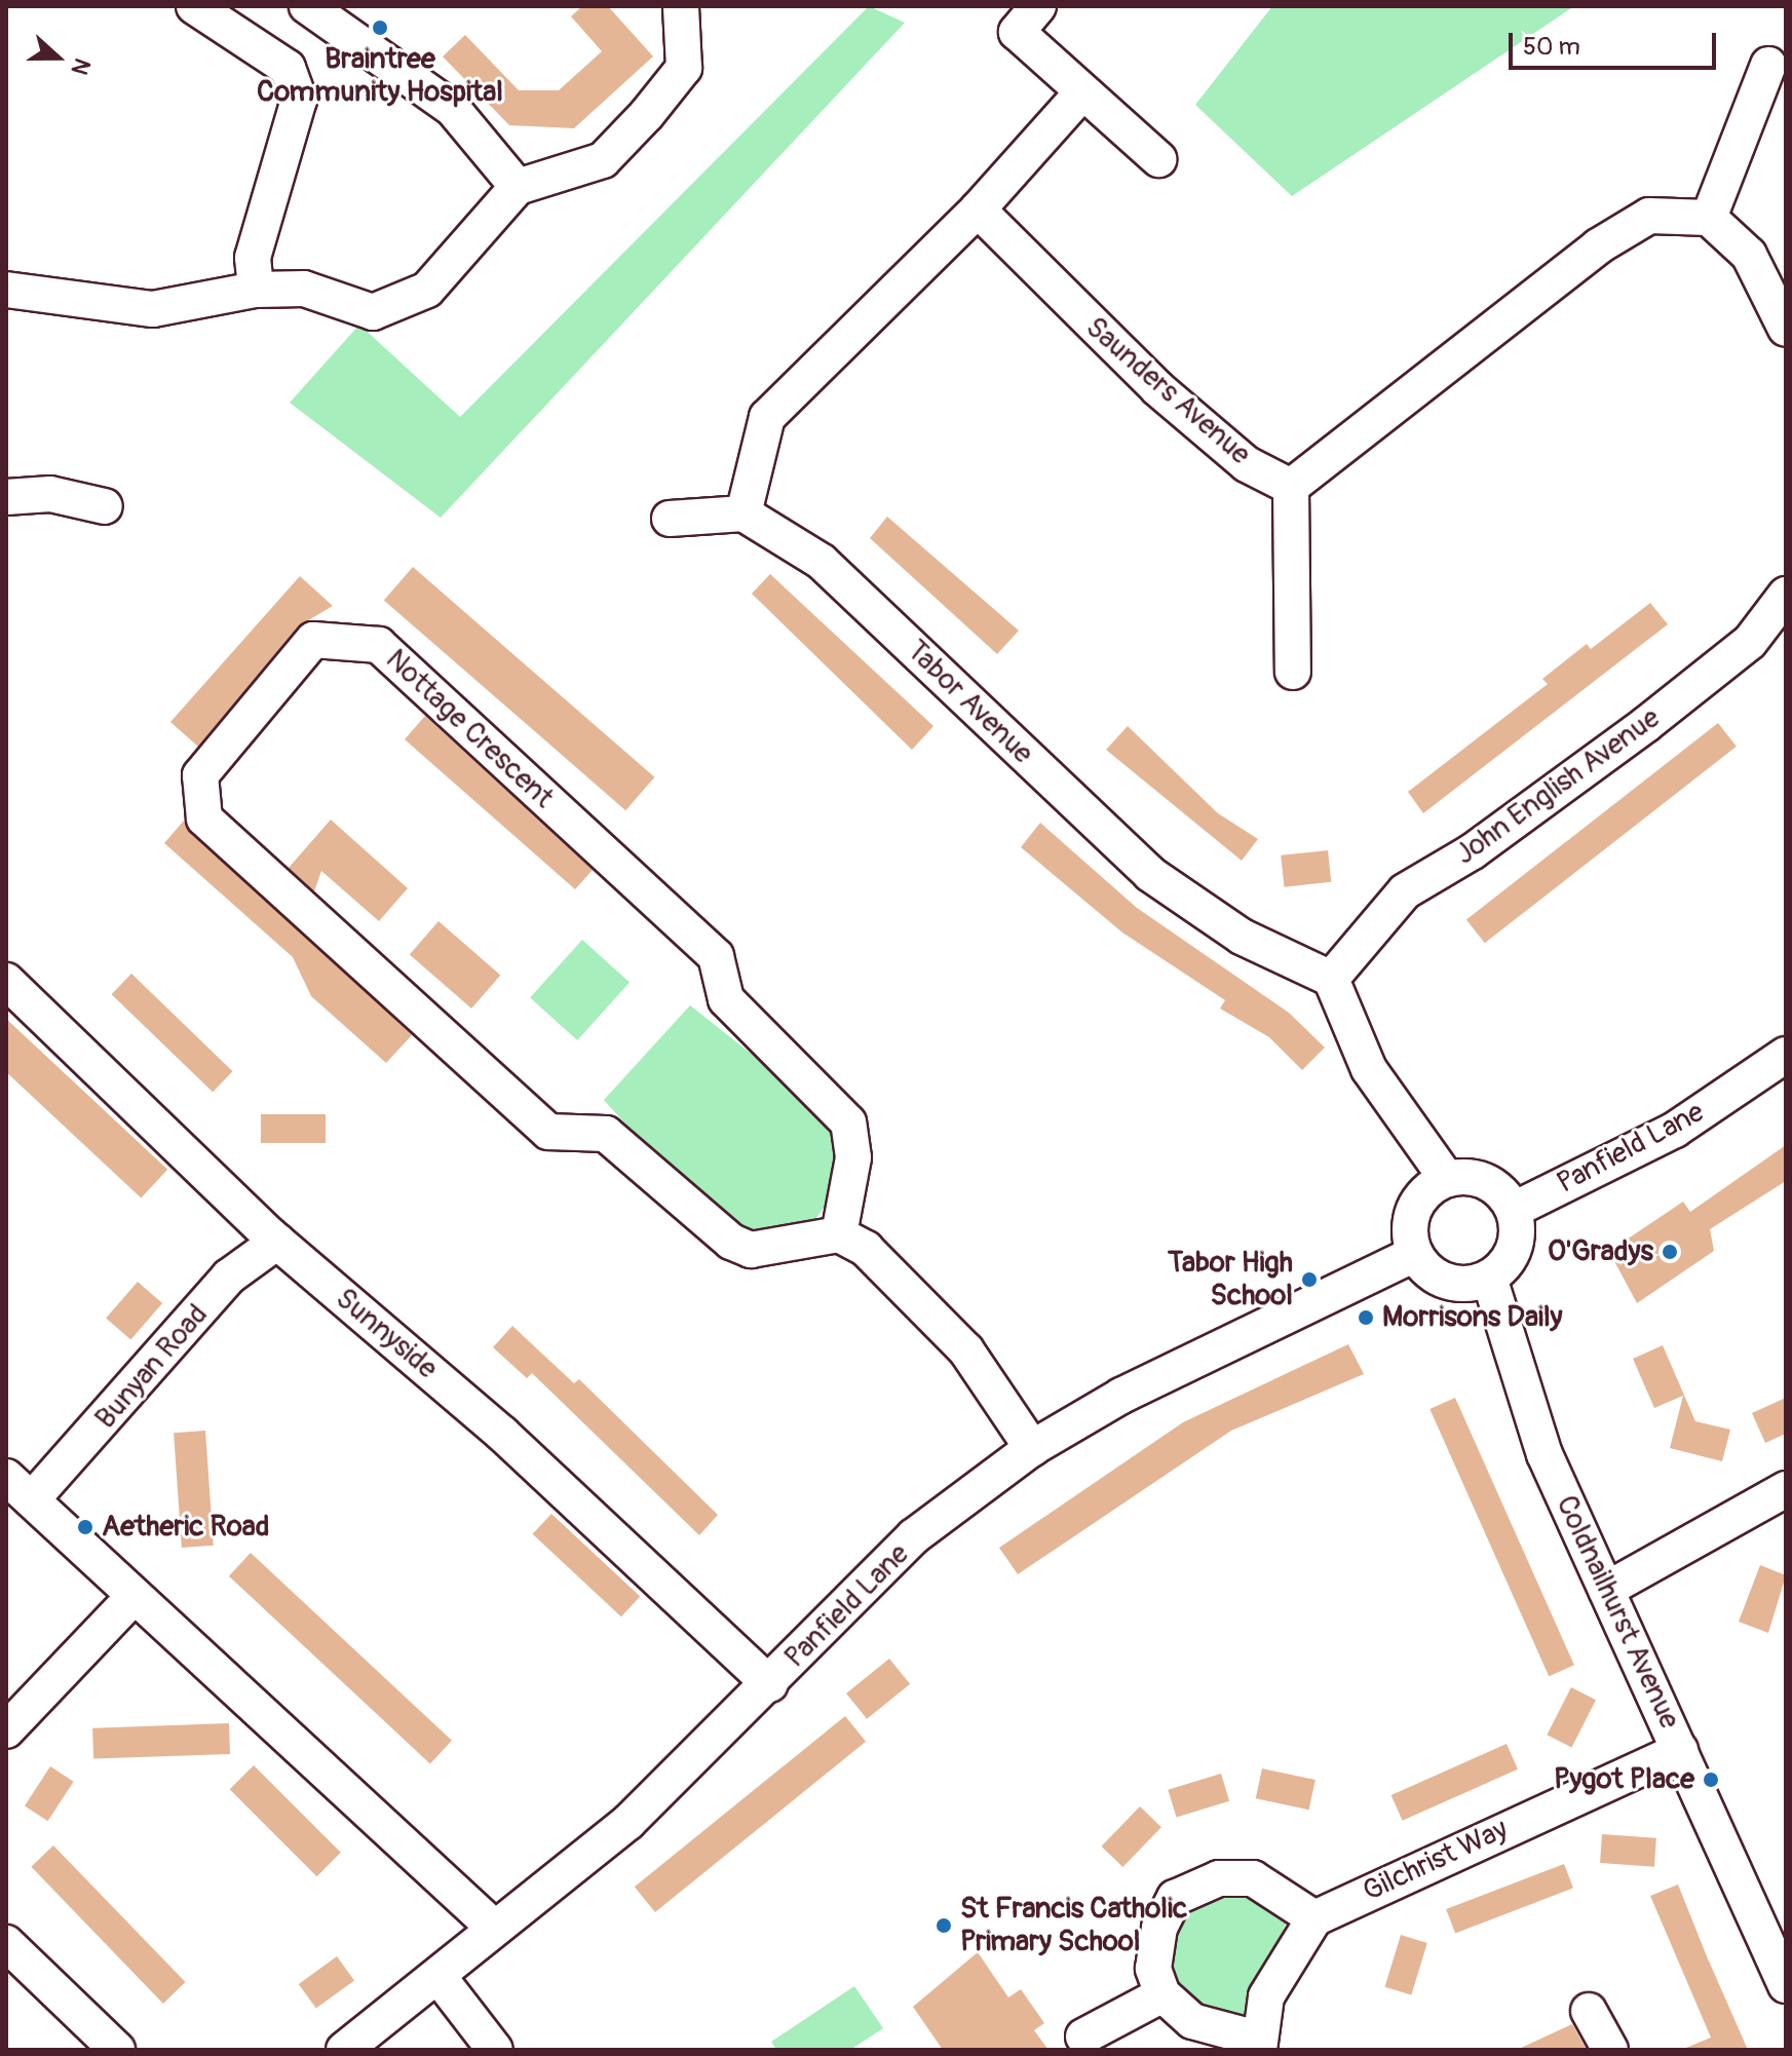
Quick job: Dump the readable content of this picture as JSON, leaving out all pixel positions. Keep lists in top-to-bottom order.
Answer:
{
  "streets": {
    "street": [
      "Saunders Avenue",
      "Tabor Avenue",
      "Nottage Crescent",
      "John English Avenue",
      "Panfield Lane",
      "Sunnyside",
      "Bunyan Road",
      "Coldnailhurst Avenue",
      "Gilchrist Way"
    ]
  },
  "crossings": [
    ["Tabor Avenue", "John English Avenue"],
    ["Panfield Lane", "Sunnyside"],
    ["Panfield Lane", "Coldnailhurst Avenue"],
    ["Sunnyside", "Bunyan Road"],
    ["Coldnailhurst Avenue", "Gilchrist Way"]
  ],
  "places": [
    "Braintree Community Hospital",
    "O'Gradys",
    "Tabor High School",
    "Morrisons Daily",
    "Aetheric Road",
    "Pygot Place",
    "St Francis Catholic Primary School"
  ],
  "scale_bar": "50 m",
  "north": "right"
}
